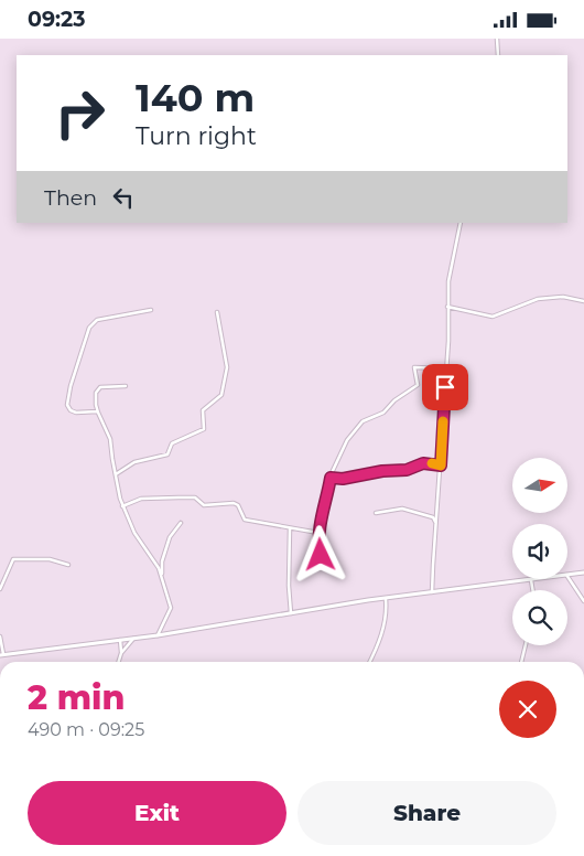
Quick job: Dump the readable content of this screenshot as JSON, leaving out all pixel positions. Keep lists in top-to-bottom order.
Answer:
{
  "north": "right",
  "page": {
    "status": "09:23",
    "turn": ["140 m", "Turn right"],
    "then": "Then",
    "heading": ["2 min", "490 m · 09:25"],
    "buttons": ["Exit", "Share"]
  }
}
